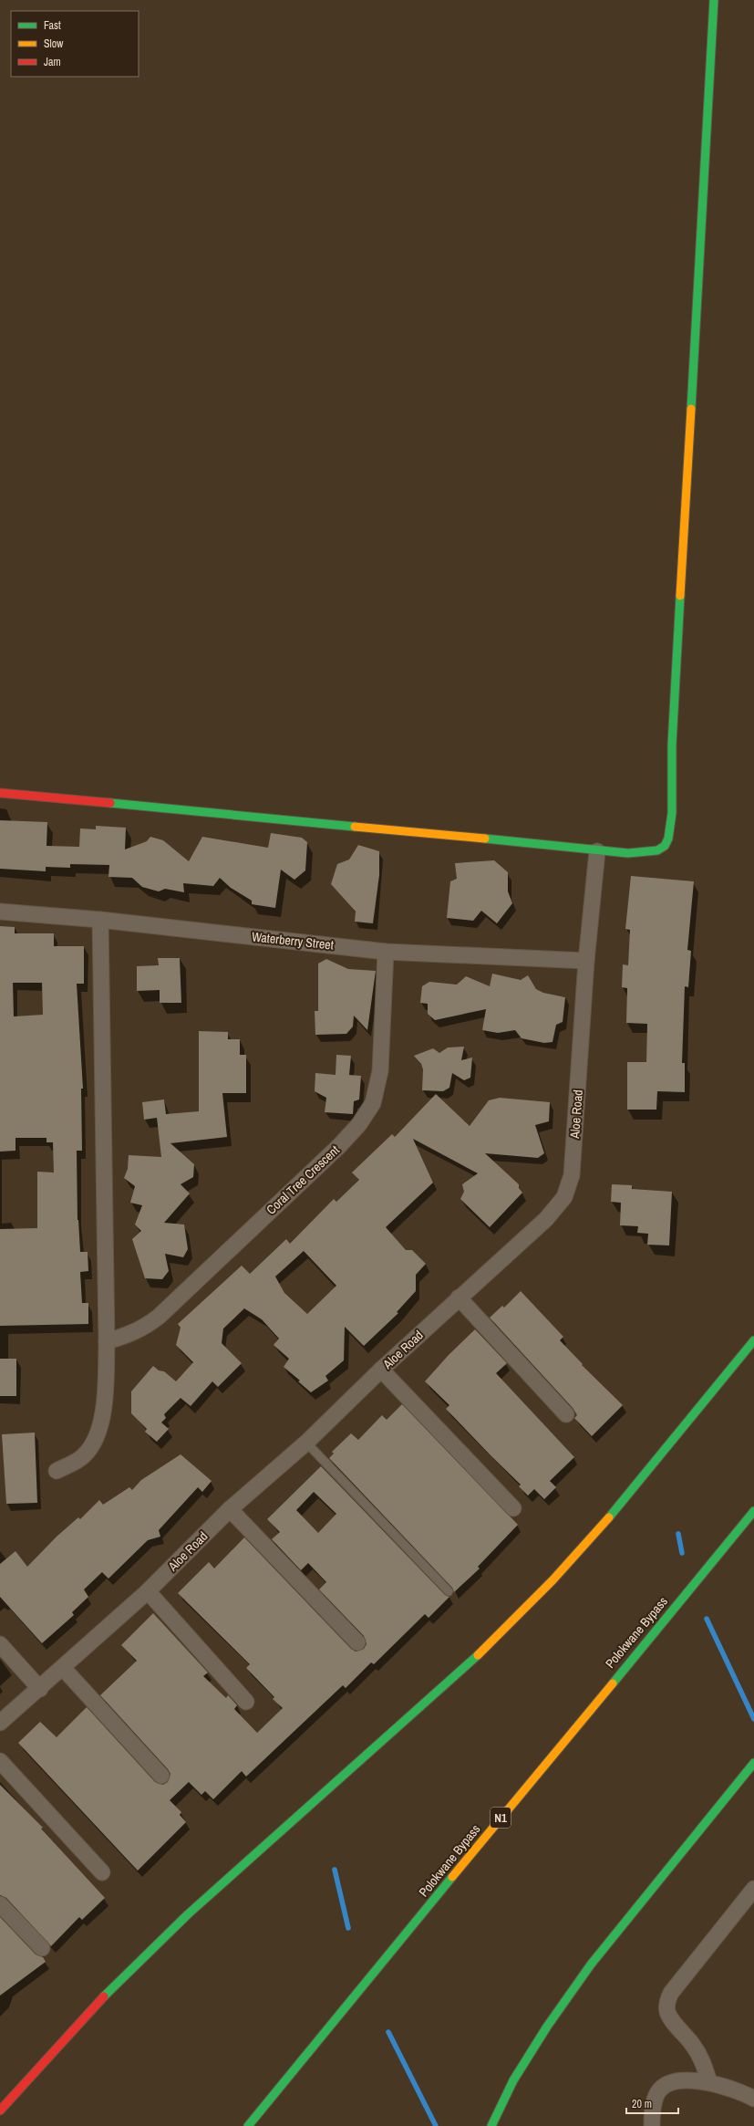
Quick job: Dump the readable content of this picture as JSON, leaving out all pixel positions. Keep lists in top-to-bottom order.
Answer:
{
  "streets": {
    "main road": ["Polokwane Bypass", "N1"],
    "street": ["Waterberry Street", "Aloe Road", "Coral Tree Crescent"]
  },
  "crossings": [
    ["Waterberry Street", "Aloe Road"],
    ["Waterberry Street", "Coral Tree Crescent"]
  ],
  "legend": ["Fast", "Slow", "Jam"],
  "scale_bar": "20 m"
}
